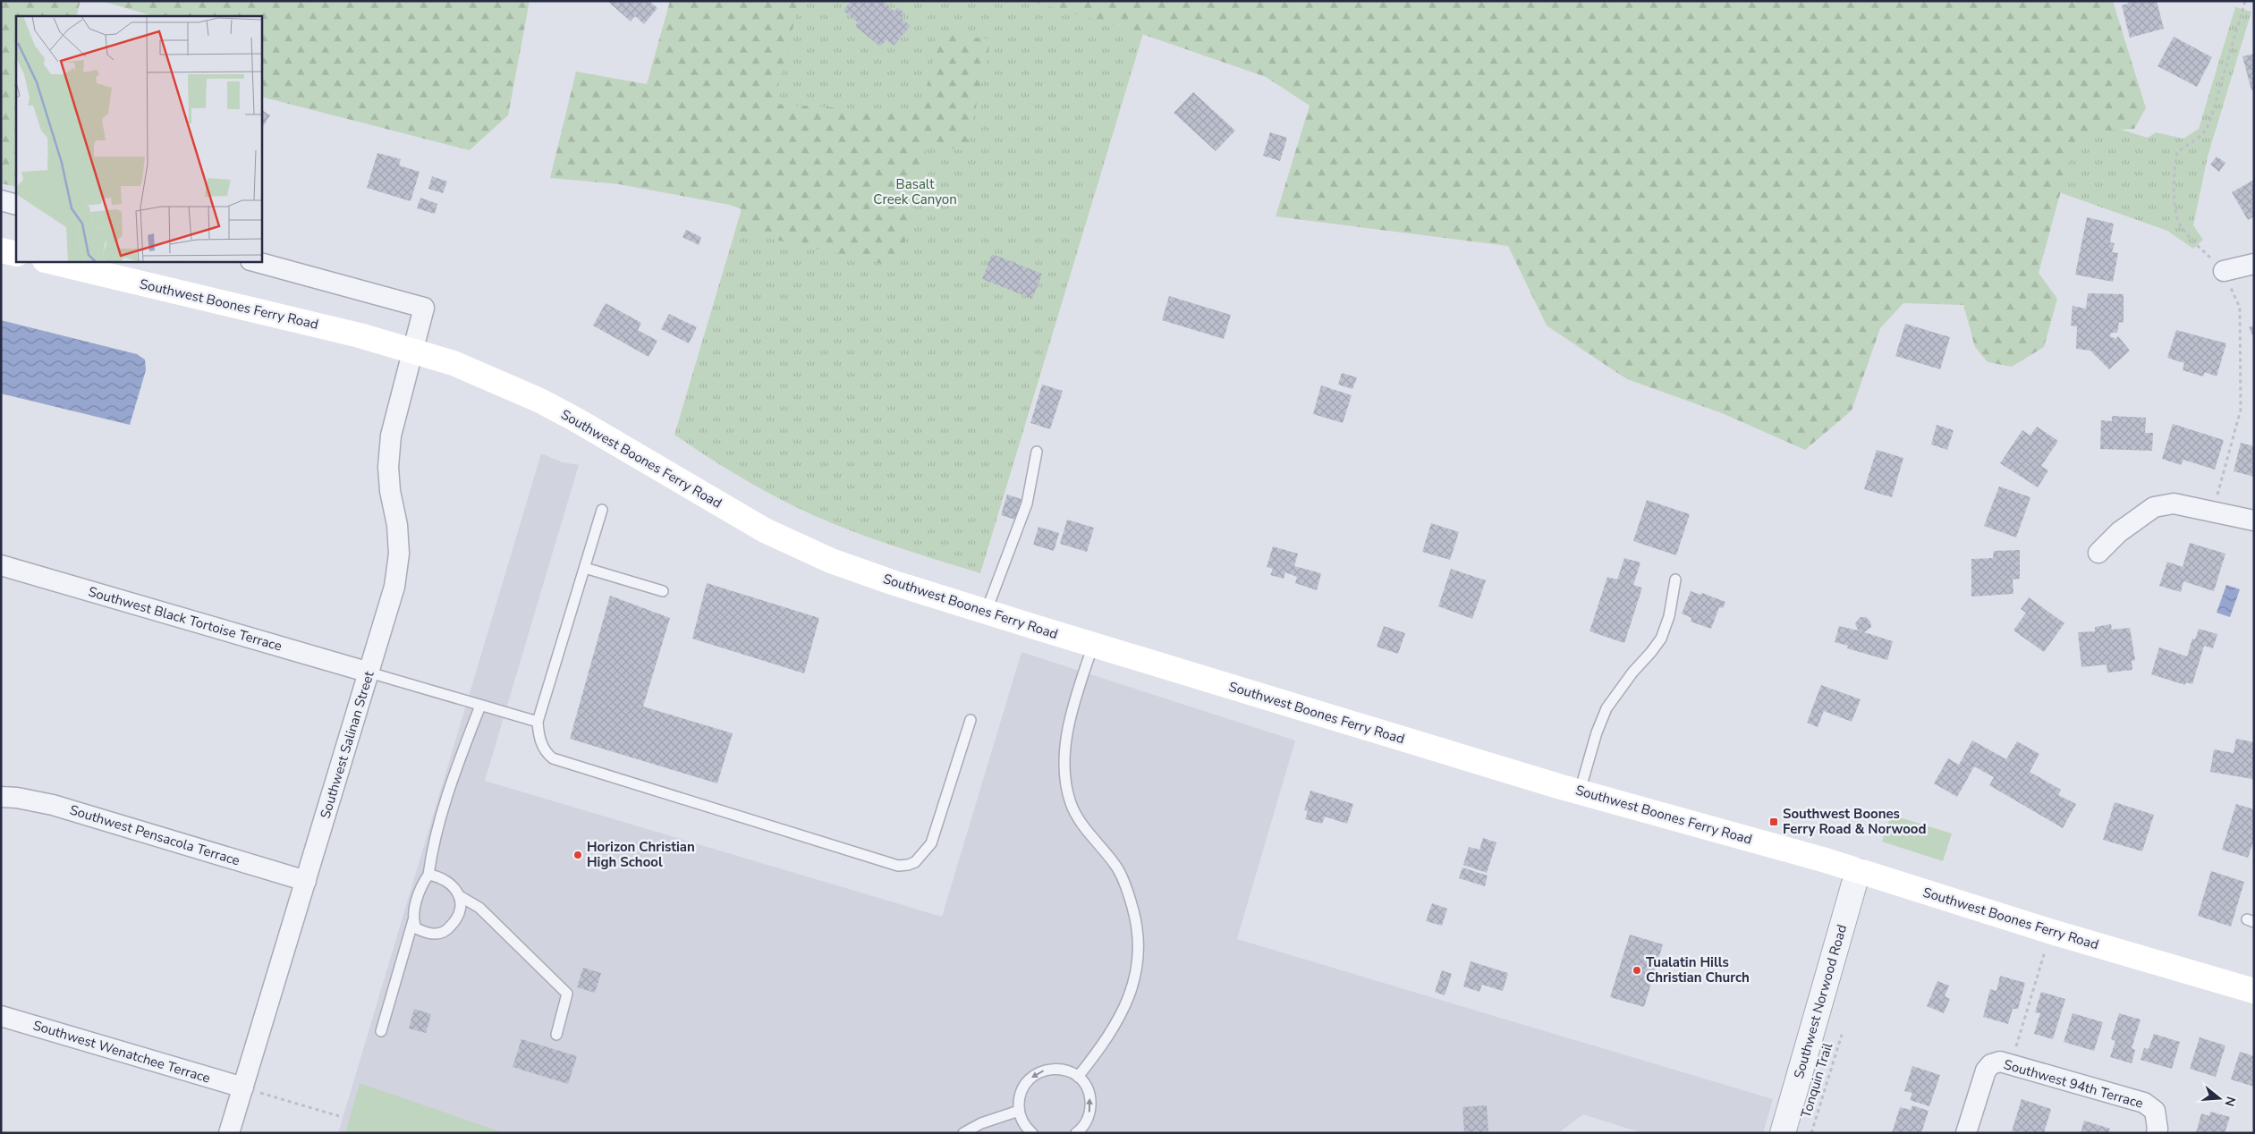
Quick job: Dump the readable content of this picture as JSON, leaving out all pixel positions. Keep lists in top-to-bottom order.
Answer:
{
  "streets": {
    "main road": ["Southwest Boones Ferry Road"],
    "street": [
      "Southwest Black Tortoise Terrace",
      "Southwest Salinan Street",
      "Southwest Pensacola Terrace",
      "Southwest Norwood Road",
      "Southwest Wenatchee Terrace",
      "Southwest 94th Terrace"
    ],
    "path": ["Tonquin Trail"]
  },
  "crossings": [
    ["Southwest Boones Ferry Road", "Southwest Salinan Street"],
    ["Southwest Boones Ferry Road", "Southwest Norwood Road"],
    ["Southwest Black Tortoise Terrace", "Southwest Salinan Street"],
    ["Southwest Salinan Street", "Southwest Pensacola Terrace"],
    ["Southwest Salinan Street", "Southwest Wenatchee Terrace"]
  ],
  "parks": ["Basalt Creek Canyon"],
  "places": {
    "transit": ["Southwest Boones Ferry Road & Norwood"],
    "other": ["Horizon Christian High School", "Tualatin Hills Christian Church"]
  },
  "north": "right"
}
